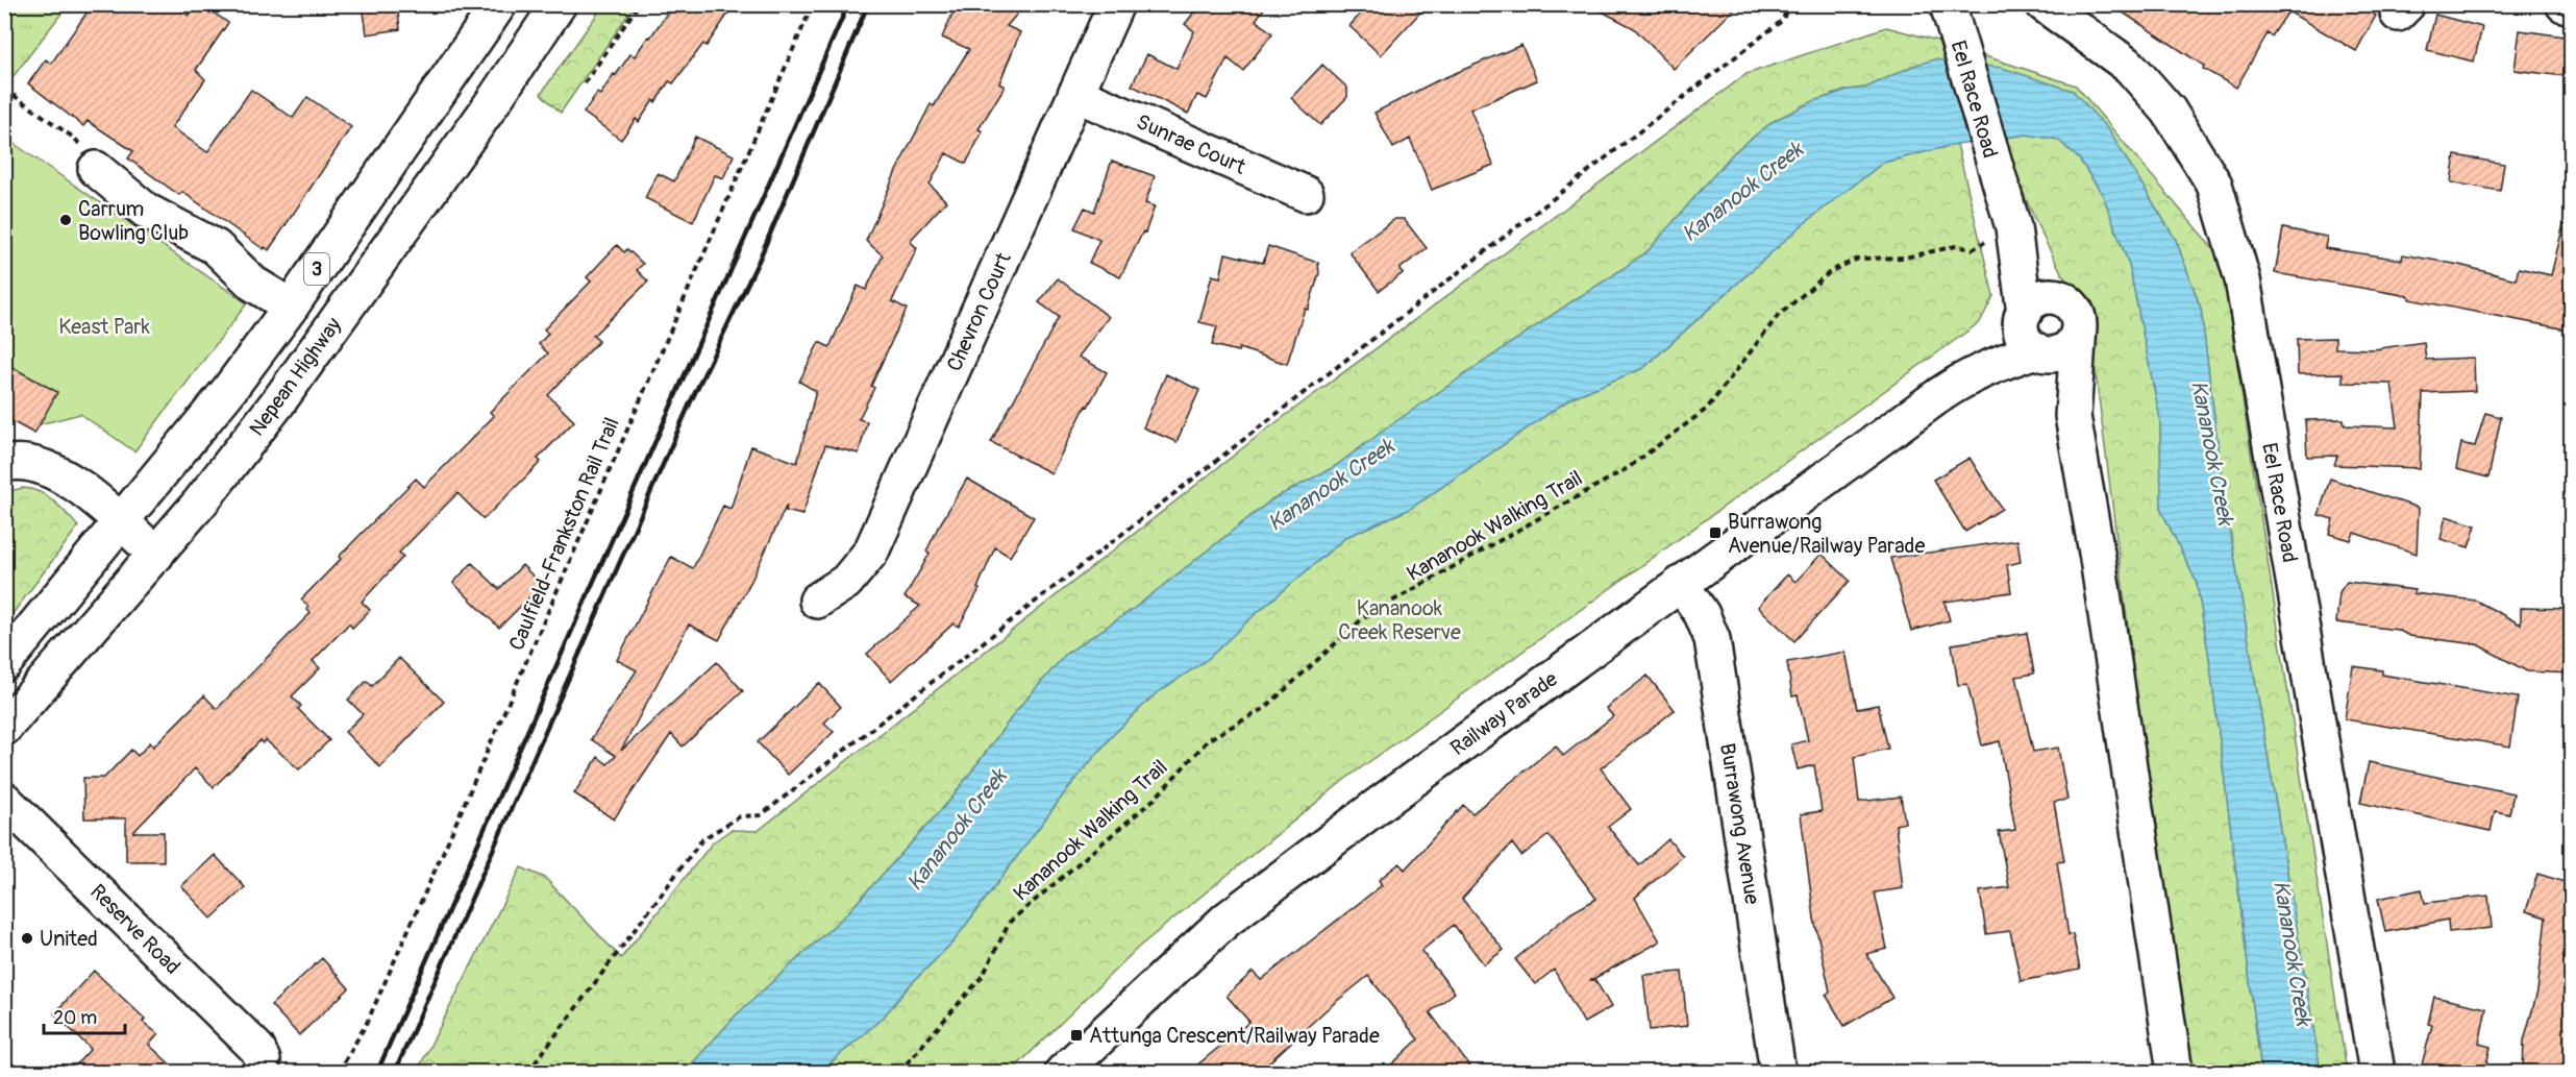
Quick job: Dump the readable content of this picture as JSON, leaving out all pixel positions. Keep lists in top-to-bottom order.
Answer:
{
  "streets": {
    "main road": [
      "Eel Race Road",
      "Sunrae Court",
      "3",
      "Chevron Court",
      "Nepean Highway",
      "Railway Parade",
      "Burrawong Avenue",
      "Reserve Road"
    ],
    "path": ["Kananook Walking Trail", "Caulfield-Frankston Rail Trail"]
  },
  "crossings": [
    ["Eel Race Road", "Kananook Walking Trail"],
    ["Eel Race Road", "Railway Parade"],
    ["Sunrae Court", "Chevron Court"],
    ["Railway Parade", "Burrawong Avenue"]
  ],
  "water": ["Kananook Creek"],
  "parks": ["Keast Park", "Kananook Creek Reserve"],
  "places": {
    "other": ["Carrum Bowling Club", "United"],
    "transit": ["Burrawong Avenue/Railway Parade", "Attunga Crescent/Railway Parade"]
  },
  "scale_bar": "20 m"
}
